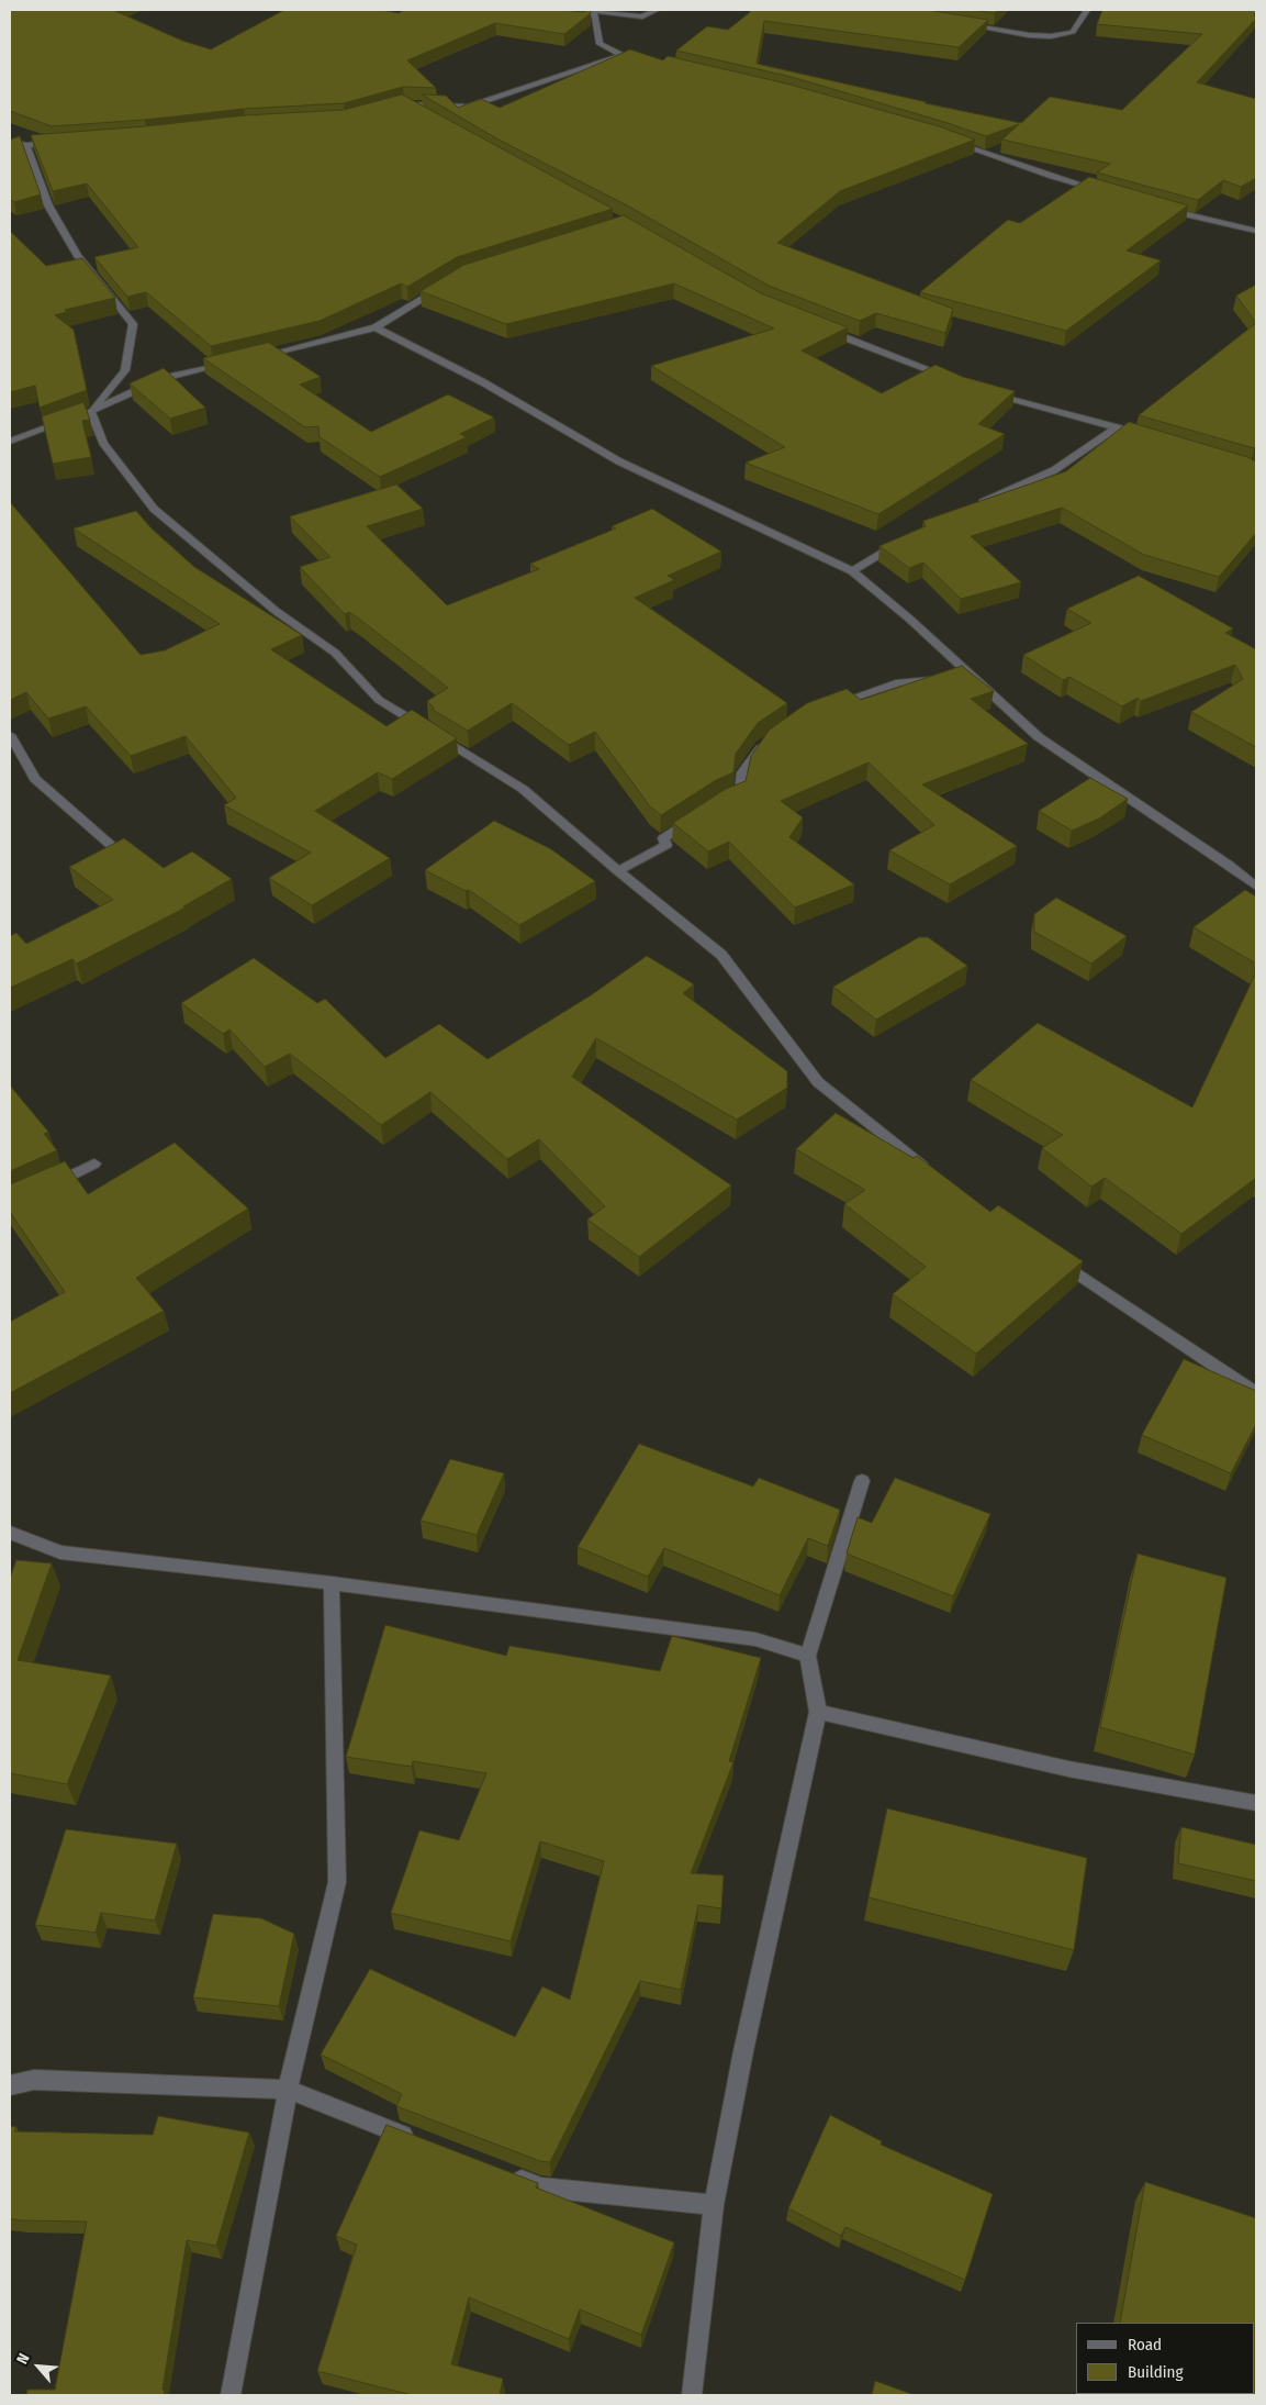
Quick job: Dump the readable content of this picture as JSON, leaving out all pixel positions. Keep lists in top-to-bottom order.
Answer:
{
  "legend": ["Road", "Building"],
  "north": "top left"
}
